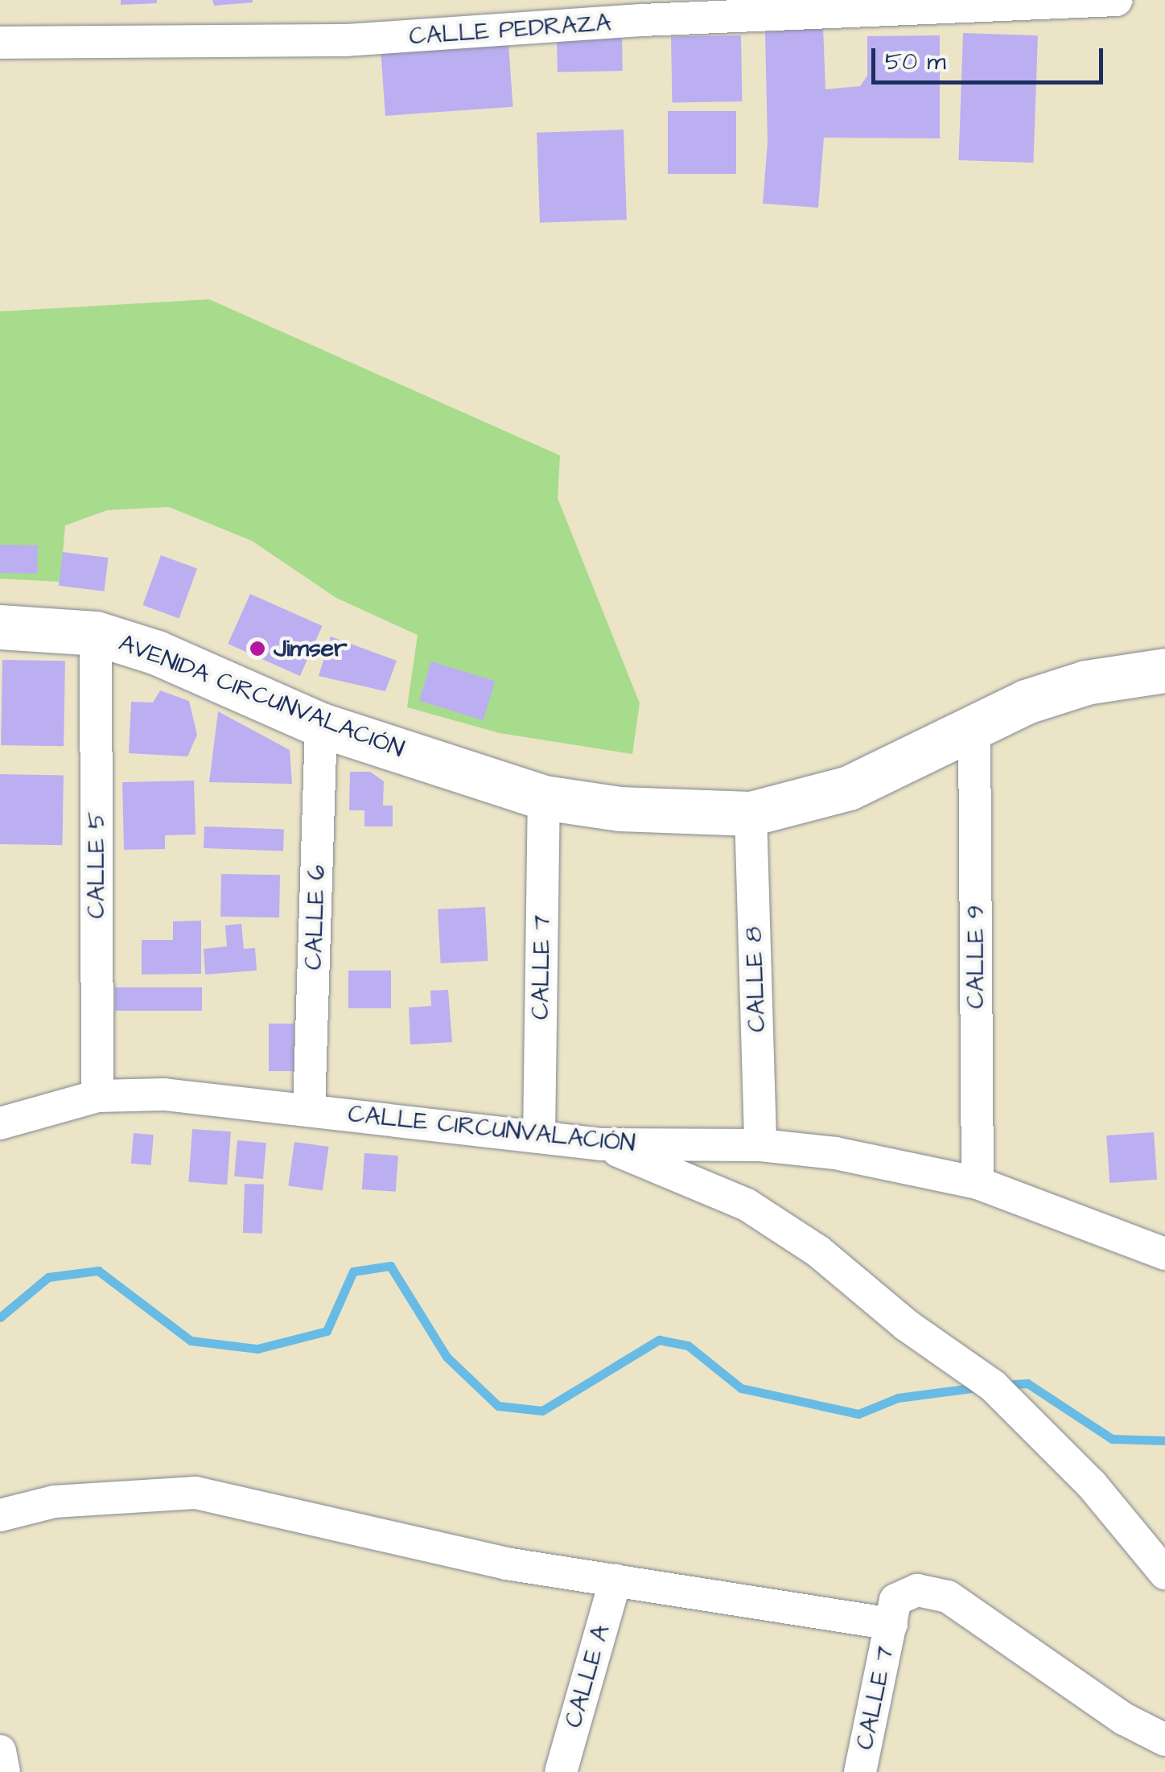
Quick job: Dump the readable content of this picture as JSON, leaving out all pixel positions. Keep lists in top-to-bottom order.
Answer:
{
  "streets": {
    "street": [
      "CALLE PEDRAZA",
      "AVENIDA CIRCUNVALACIÓN",
      "CALLE 5",
      "CALLE 6",
      "CALLE 9",
      "CALLE 7",
      "CALLE 8",
      "CALLE CIRCUNVALACIÓN",
      "CALLE A"
    ]
  },
  "crossings": [
    ["AVENIDA CIRCUNVALACIÓN", "CALLE 5"],
    ["AVENIDA CIRCUNVALACIÓN", "CALLE 6"],
    ["AVENIDA CIRCUNVALACIÓN", "CALLE 9"],
    ["AVENIDA CIRCUNVALACIÓN", "CALLE 7"],
    ["AVENIDA CIRCUNVALACIÓN", "CALLE 8"],
    ["CALLE 5", "CALLE CIRCUNVALACIÓN"],
    ["CALLE 6", "CALLE CIRCUNVALACIÓN"],
    ["CALLE 9", "CALLE CIRCUNVALACIÓN"],
    ["CALLE 7", "CALLE CIRCUNVALACIÓN"],
    ["CALLE 8", "CALLE CIRCUNVALACIÓN"]
  ],
  "places": ["Jimser"],
  "scale_bar": "50 m"
}
